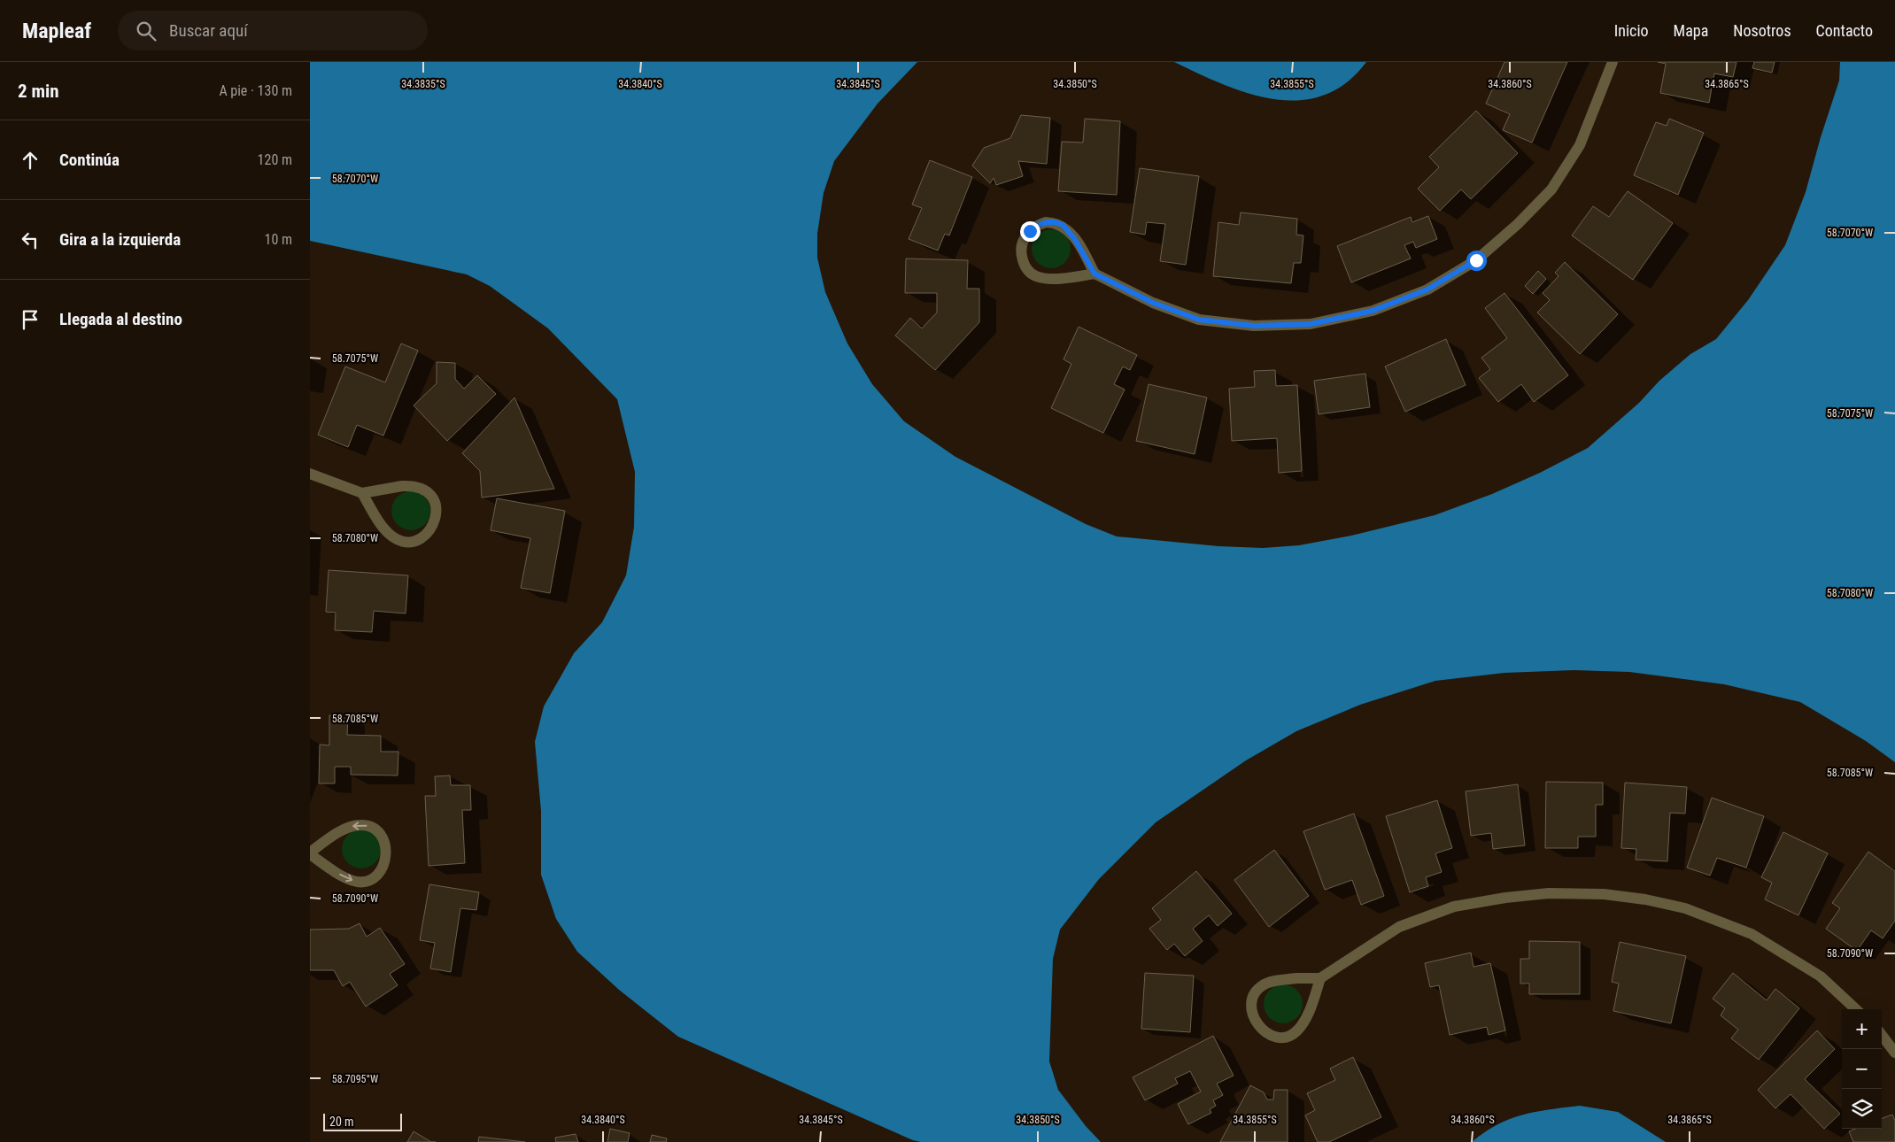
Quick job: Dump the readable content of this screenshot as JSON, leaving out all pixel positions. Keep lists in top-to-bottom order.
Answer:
{
  "scale_bar": "20 m",
  "page": {
    "header": "Mapleaf",
    "search": "Buscar aquí",
    "nav": [
      "Inicio",
      "Mapa",
      "Nosotros",
      "Contacto"
    ],
    "heading": ["2 min", "A pie · 130 m"],
    "list": [
      ["Continúa", "120 m"],
      ["Gira a la izquierda", "10 m"],
      "Llegada al destino"
    ],
    "map_buttons": ["+", "−"],
    "scale": "20 m"
  },
  "coordinates": [
    "34.3835°S",
    "34.3840°S",
    "34.3845°S",
    "34.3850°S",
    "34.3855°S",
    "34.3860°S",
    "34.3865°S",
    "58.7070°W",
    "58.7075°W",
    "58.7080°W",
    "58.7085°W",
    "58.7090°W",
    "58.7095°W"
  ]
}
